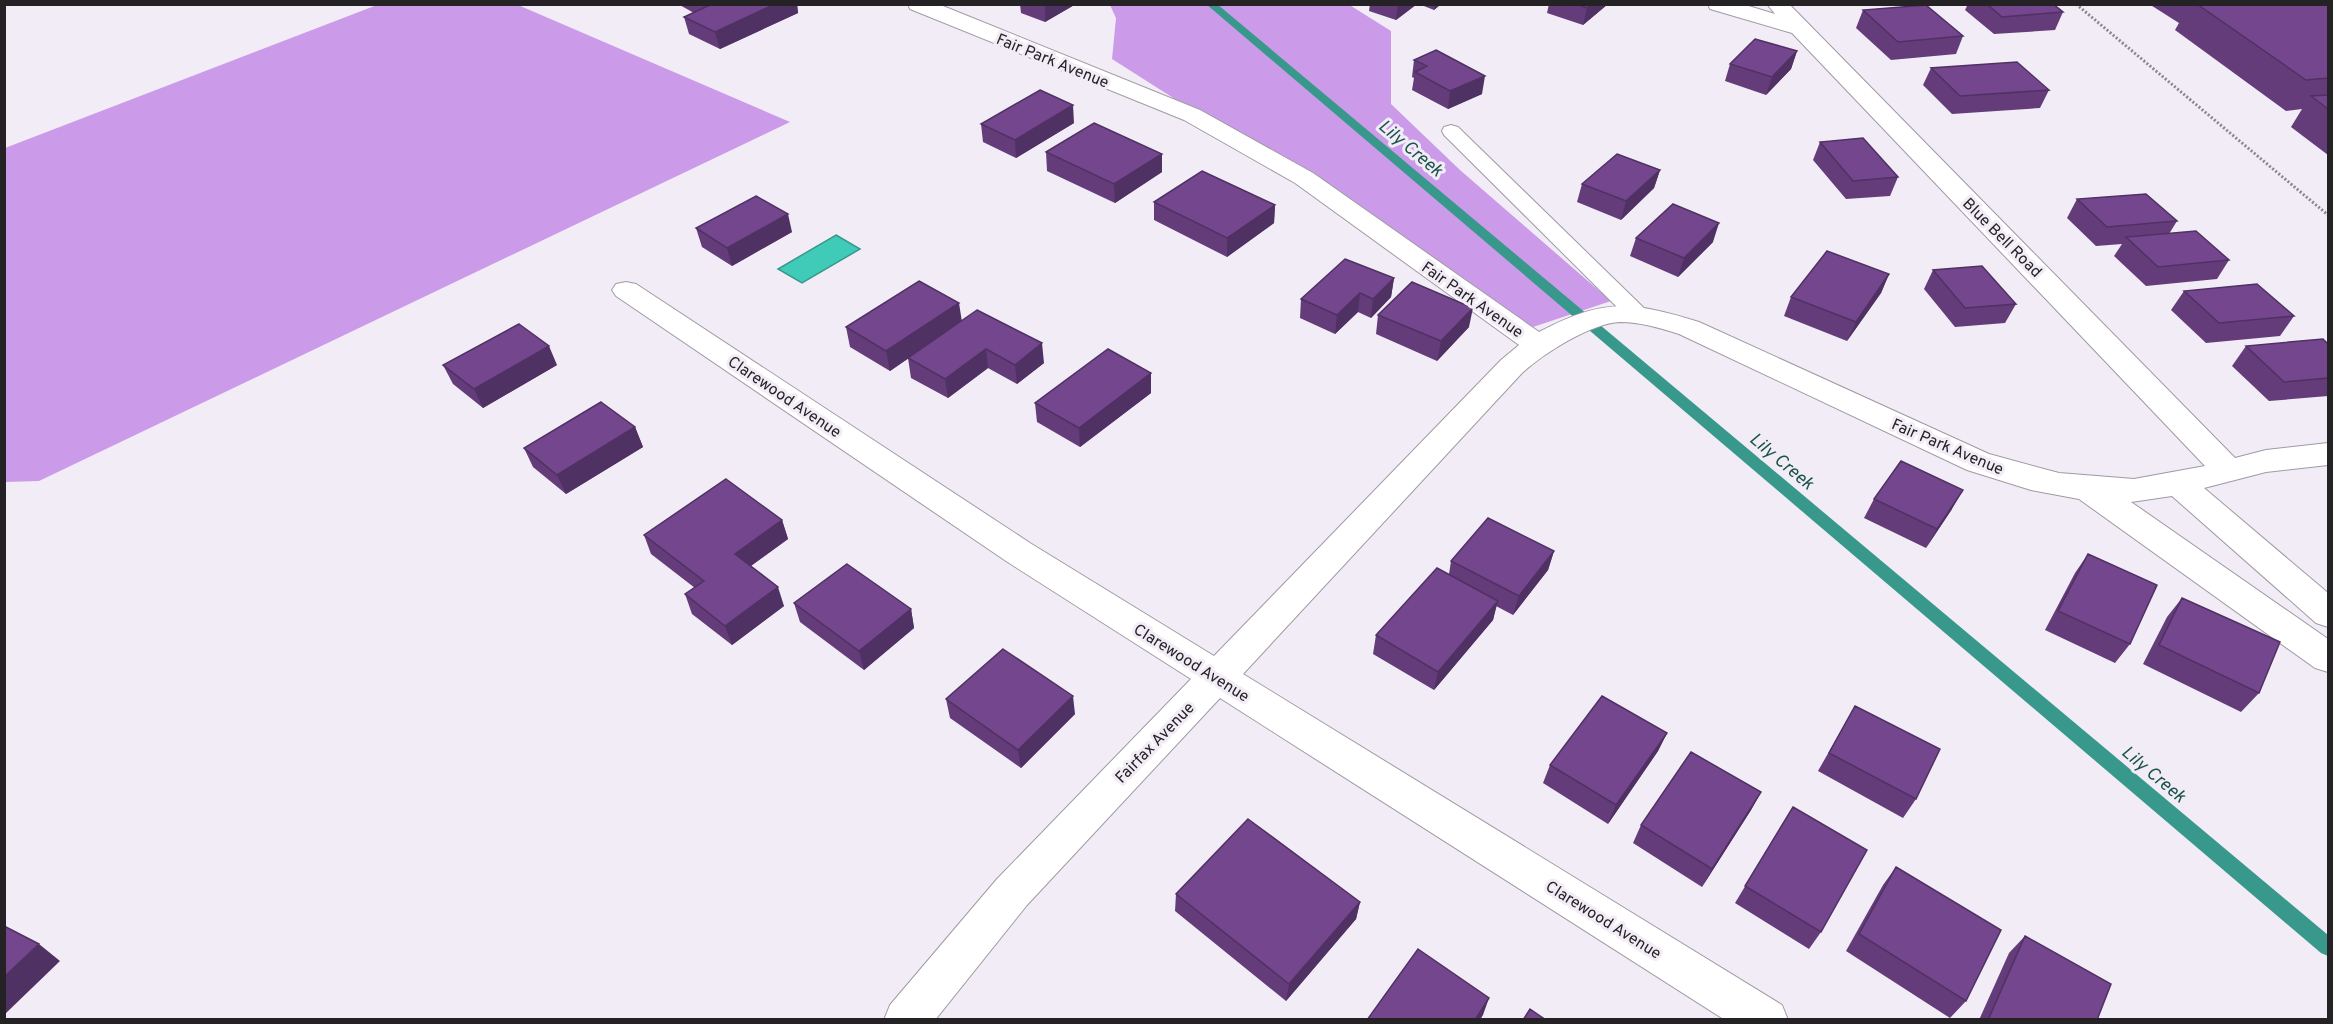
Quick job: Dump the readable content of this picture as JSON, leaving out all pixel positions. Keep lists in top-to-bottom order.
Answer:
{
  "streets": {
    "street": [
      "Fair Park Avenue",
      "Blue Bell Road",
      "Clarewood Avenue",
      "Fairfax Avenue"
    ]
  },
  "crossings": [
    ["Fair Park Avenue", "Blue Bell Road"],
    ["Fair Park Avenue", "Fairfax Avenue"],
    ["Clarewood Avenue", "Fairfax Avenue"]
  ],
  "water": ["Lily Creek"]
}
